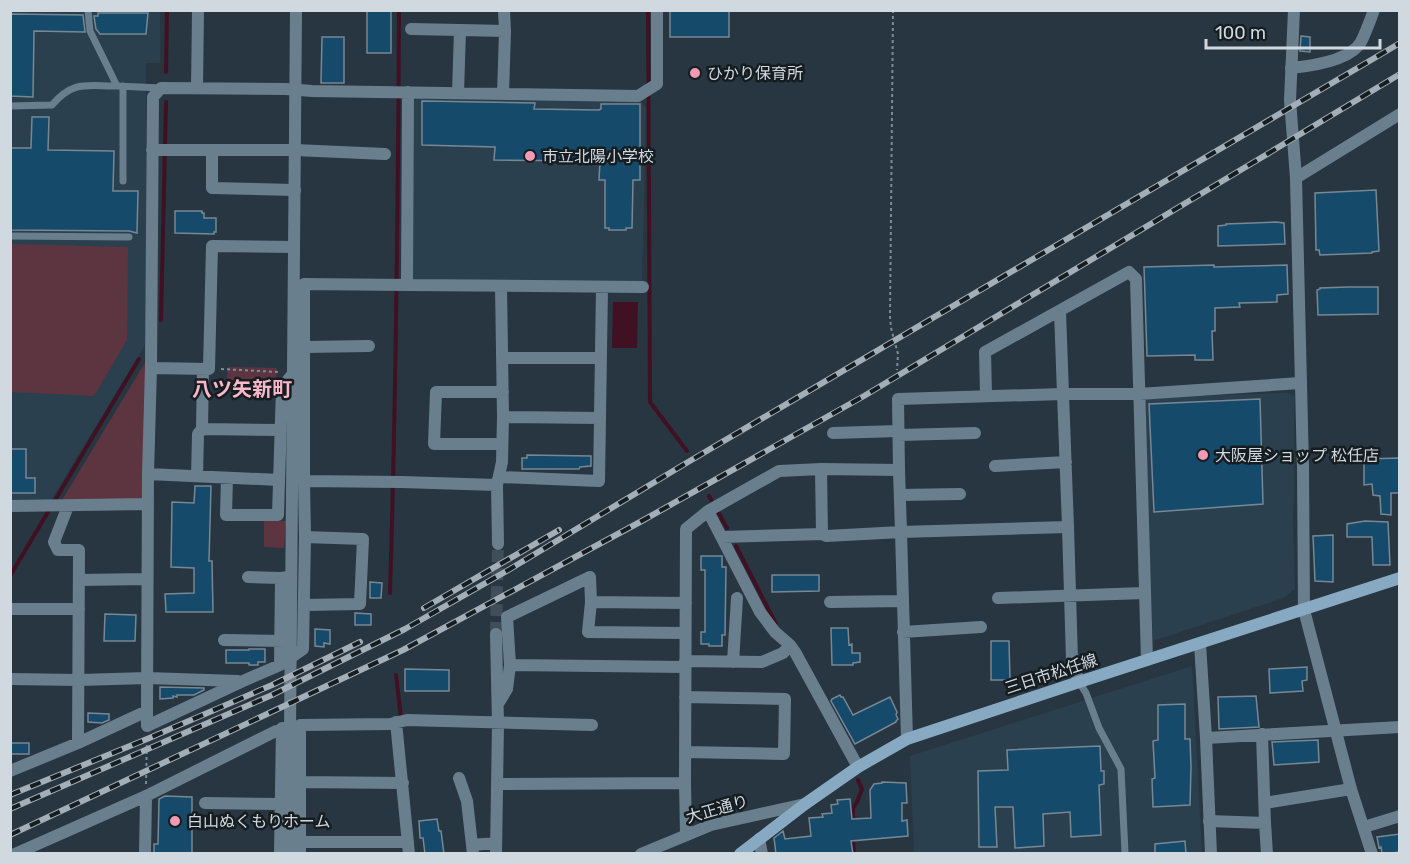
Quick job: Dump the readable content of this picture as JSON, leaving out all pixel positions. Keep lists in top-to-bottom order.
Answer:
{
  "streets": {
    "main road": ["三日市松任線"],
    "street": ["大正通り"]
  },
  "crossings": [
    ["三日市松任線", "大正通り"]
  ],
  "districts": ["八ツ矢新町"],
  "places": [
    "ひかり保育所",
    "市立北陽小学校",
    "大阪屋ショップ 松任店",
    "白山ぬくもりホーム"
  ],
  "scale_bar": "100 m"
}
